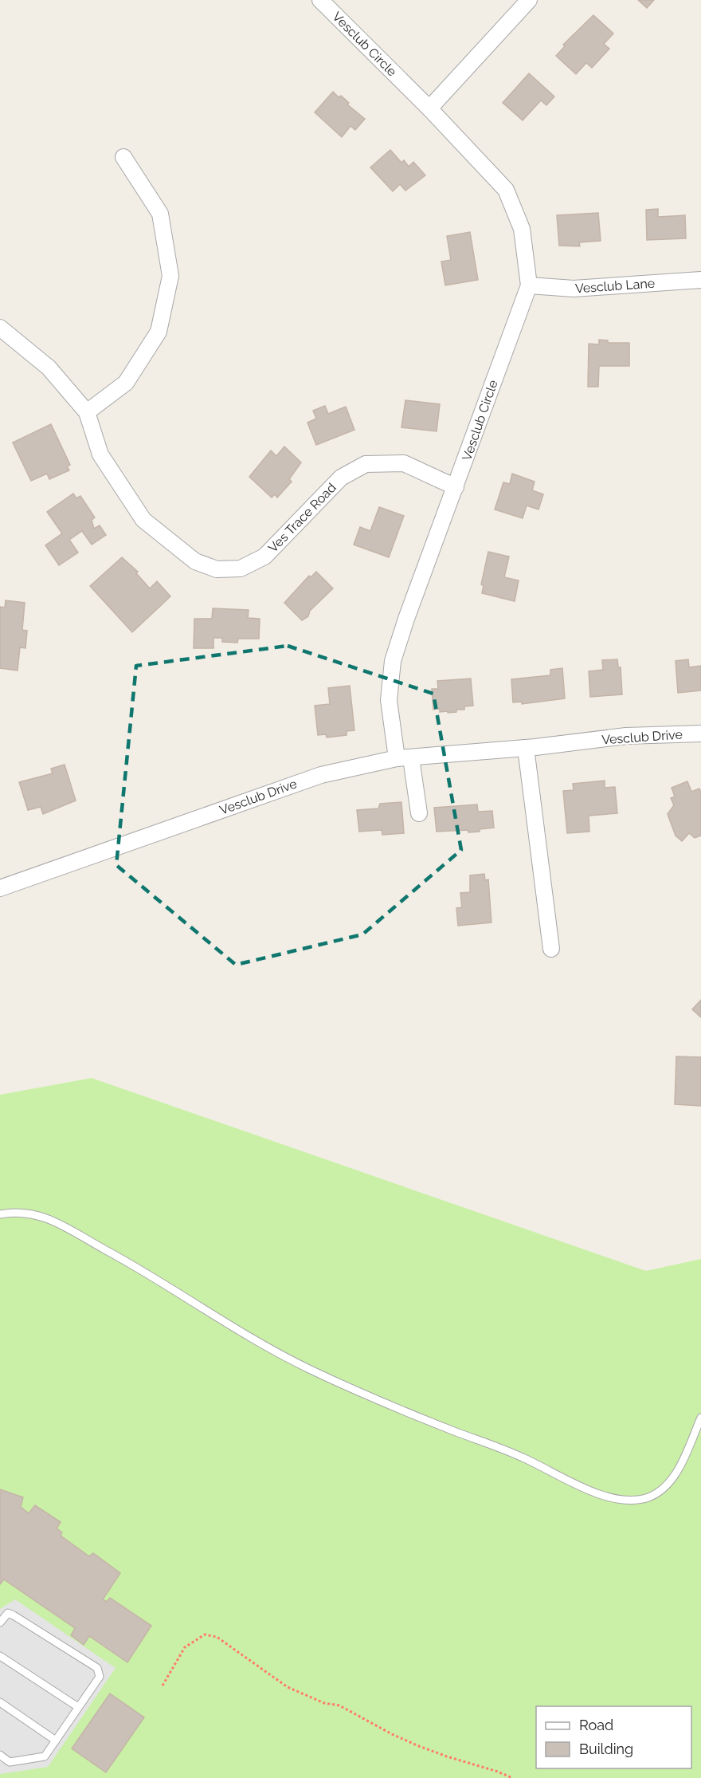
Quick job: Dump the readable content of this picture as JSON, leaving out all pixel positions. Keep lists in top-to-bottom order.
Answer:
{
  "streets": {
    "street": [
      "Vesclub Circle",
      "Vesclub Lane",
      "Ves Trace Road",
      "Vesclub Drive"
    ]
  },
  "crossings": [
    ["Vesclub Circle", "Vesclub Lane"],
    ["Vesclub Circle", "Ves Trace Road"],
    ["Vesclub Circle", "Vesclub Drive"]
  ],
  "legend": ["Road", "Building"]
}
